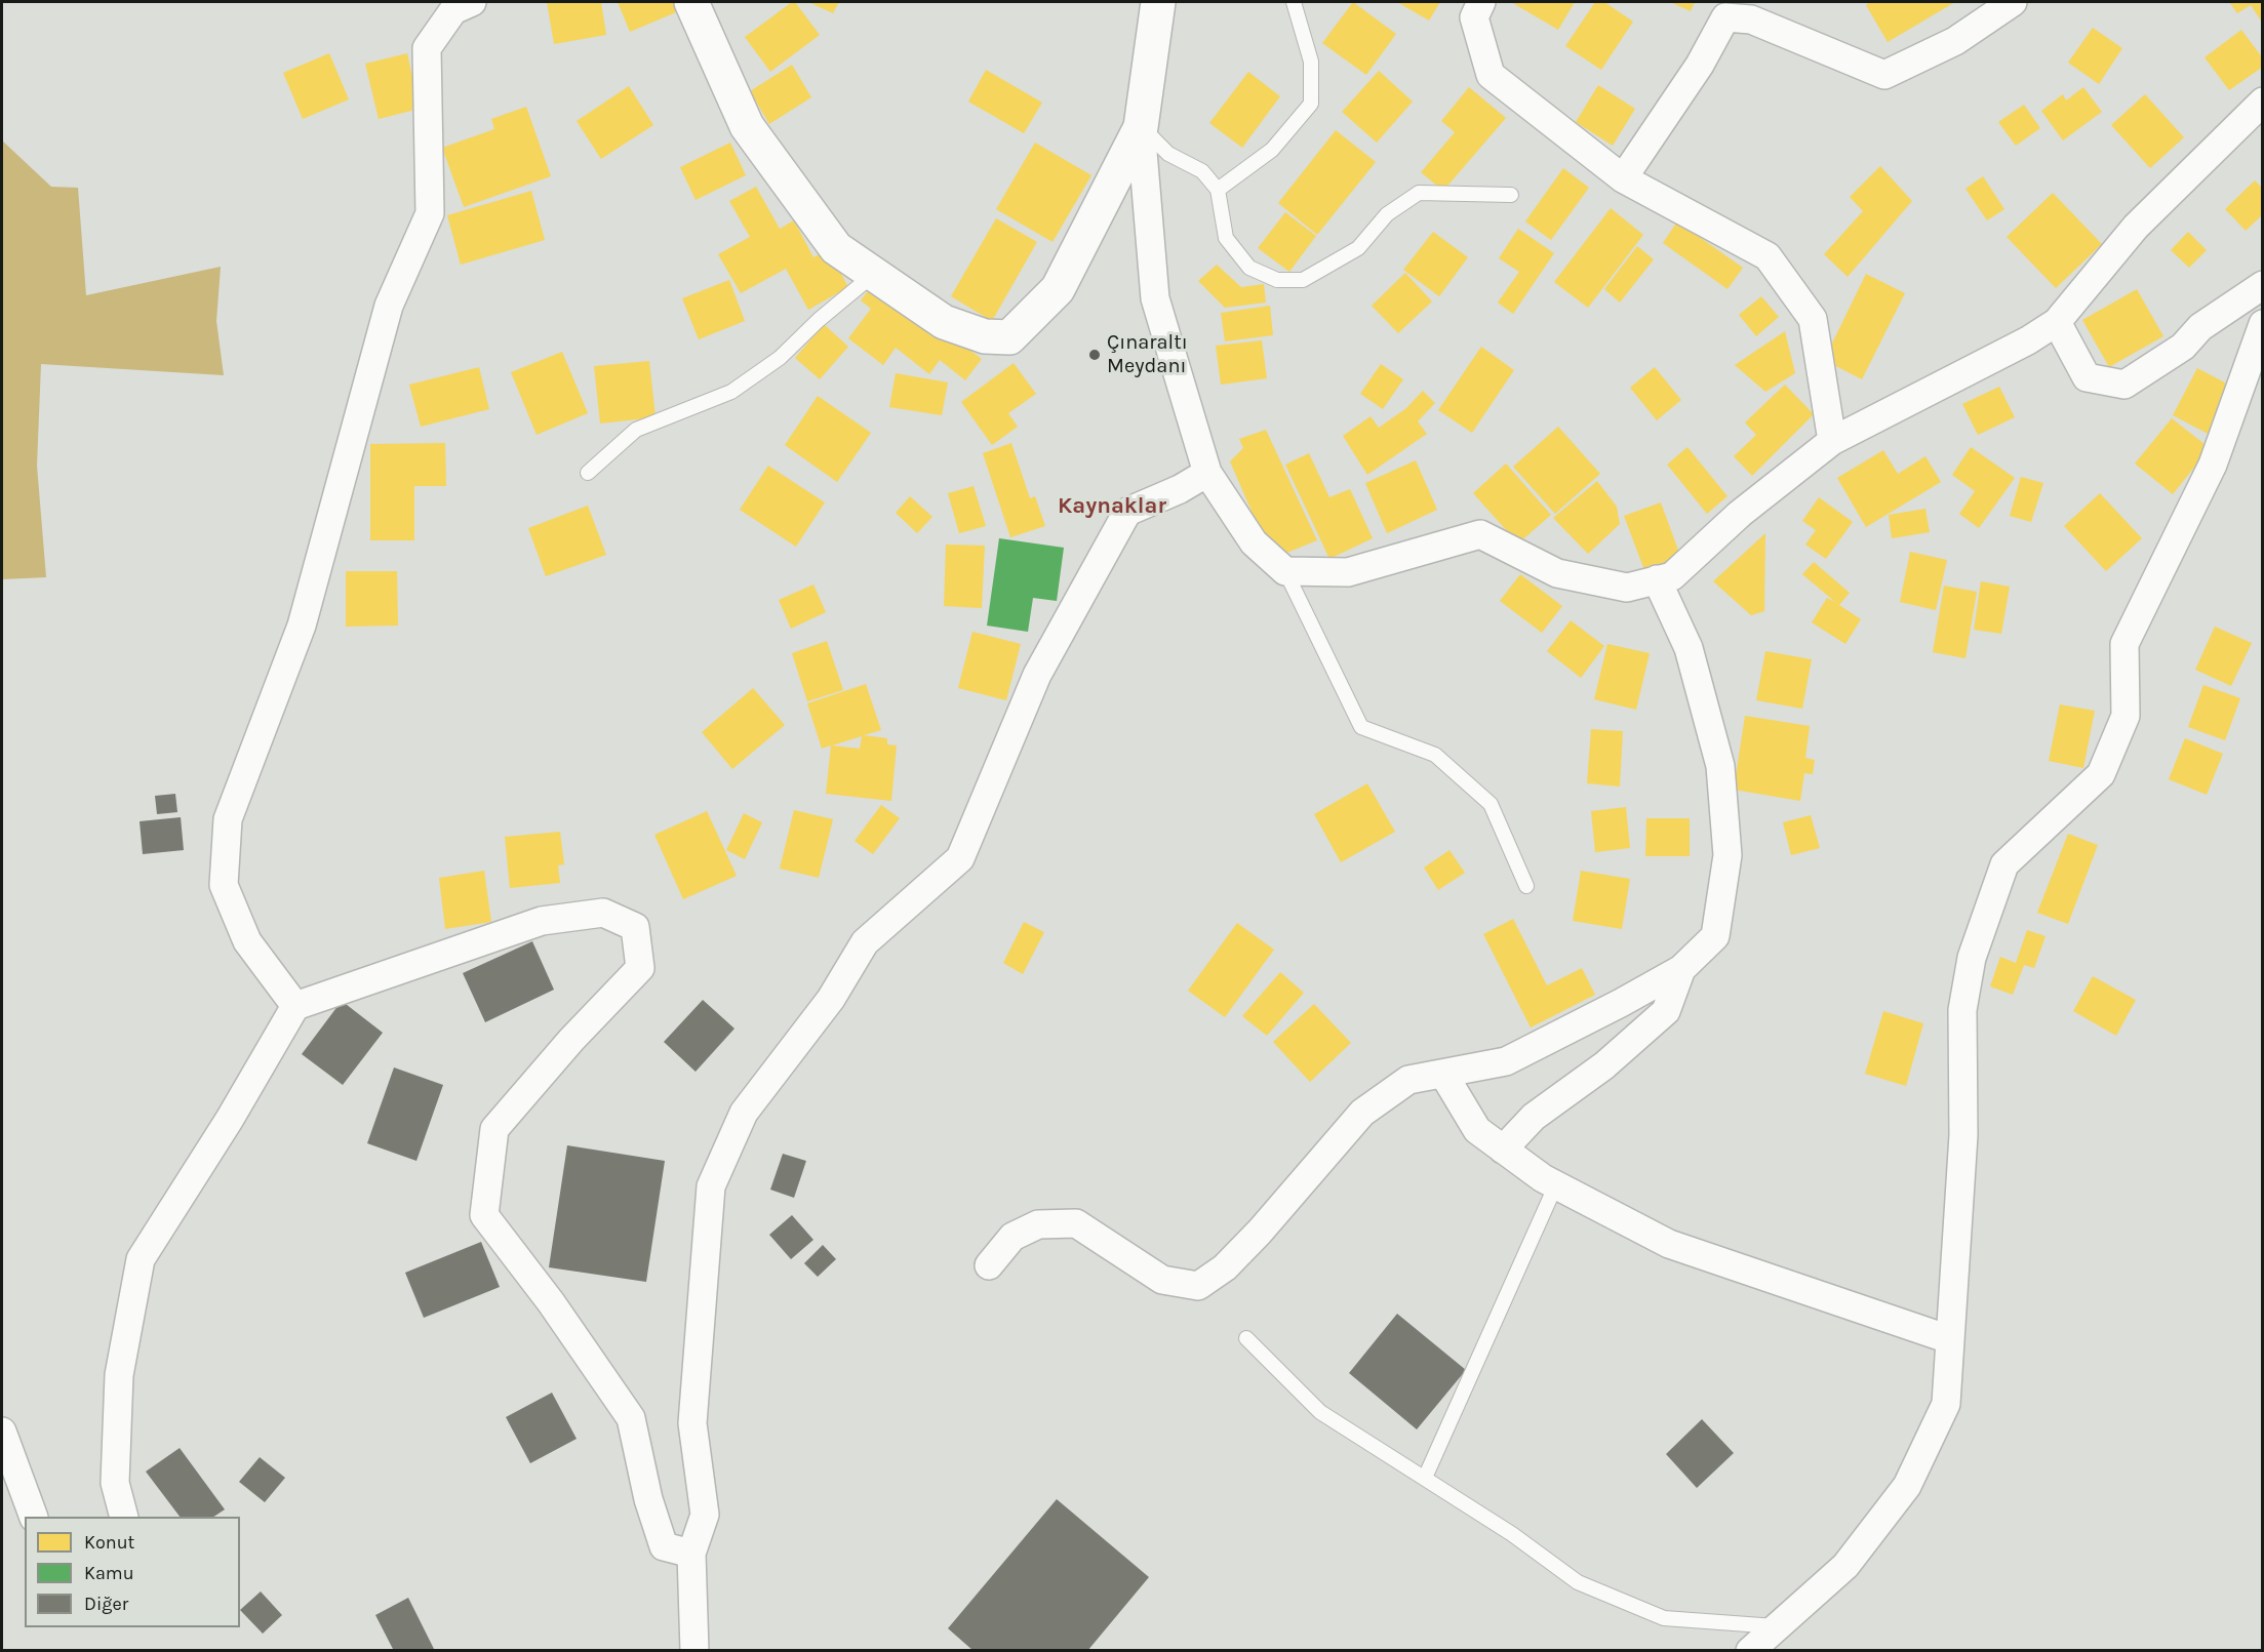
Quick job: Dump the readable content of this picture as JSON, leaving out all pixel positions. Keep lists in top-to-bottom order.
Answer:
{
  "districts": ["Kaynaklar"],
  "places": ["Çınaraltı Meydanı"],
  "legend": ["Konut", "Kamu", "Diğer"]
}
